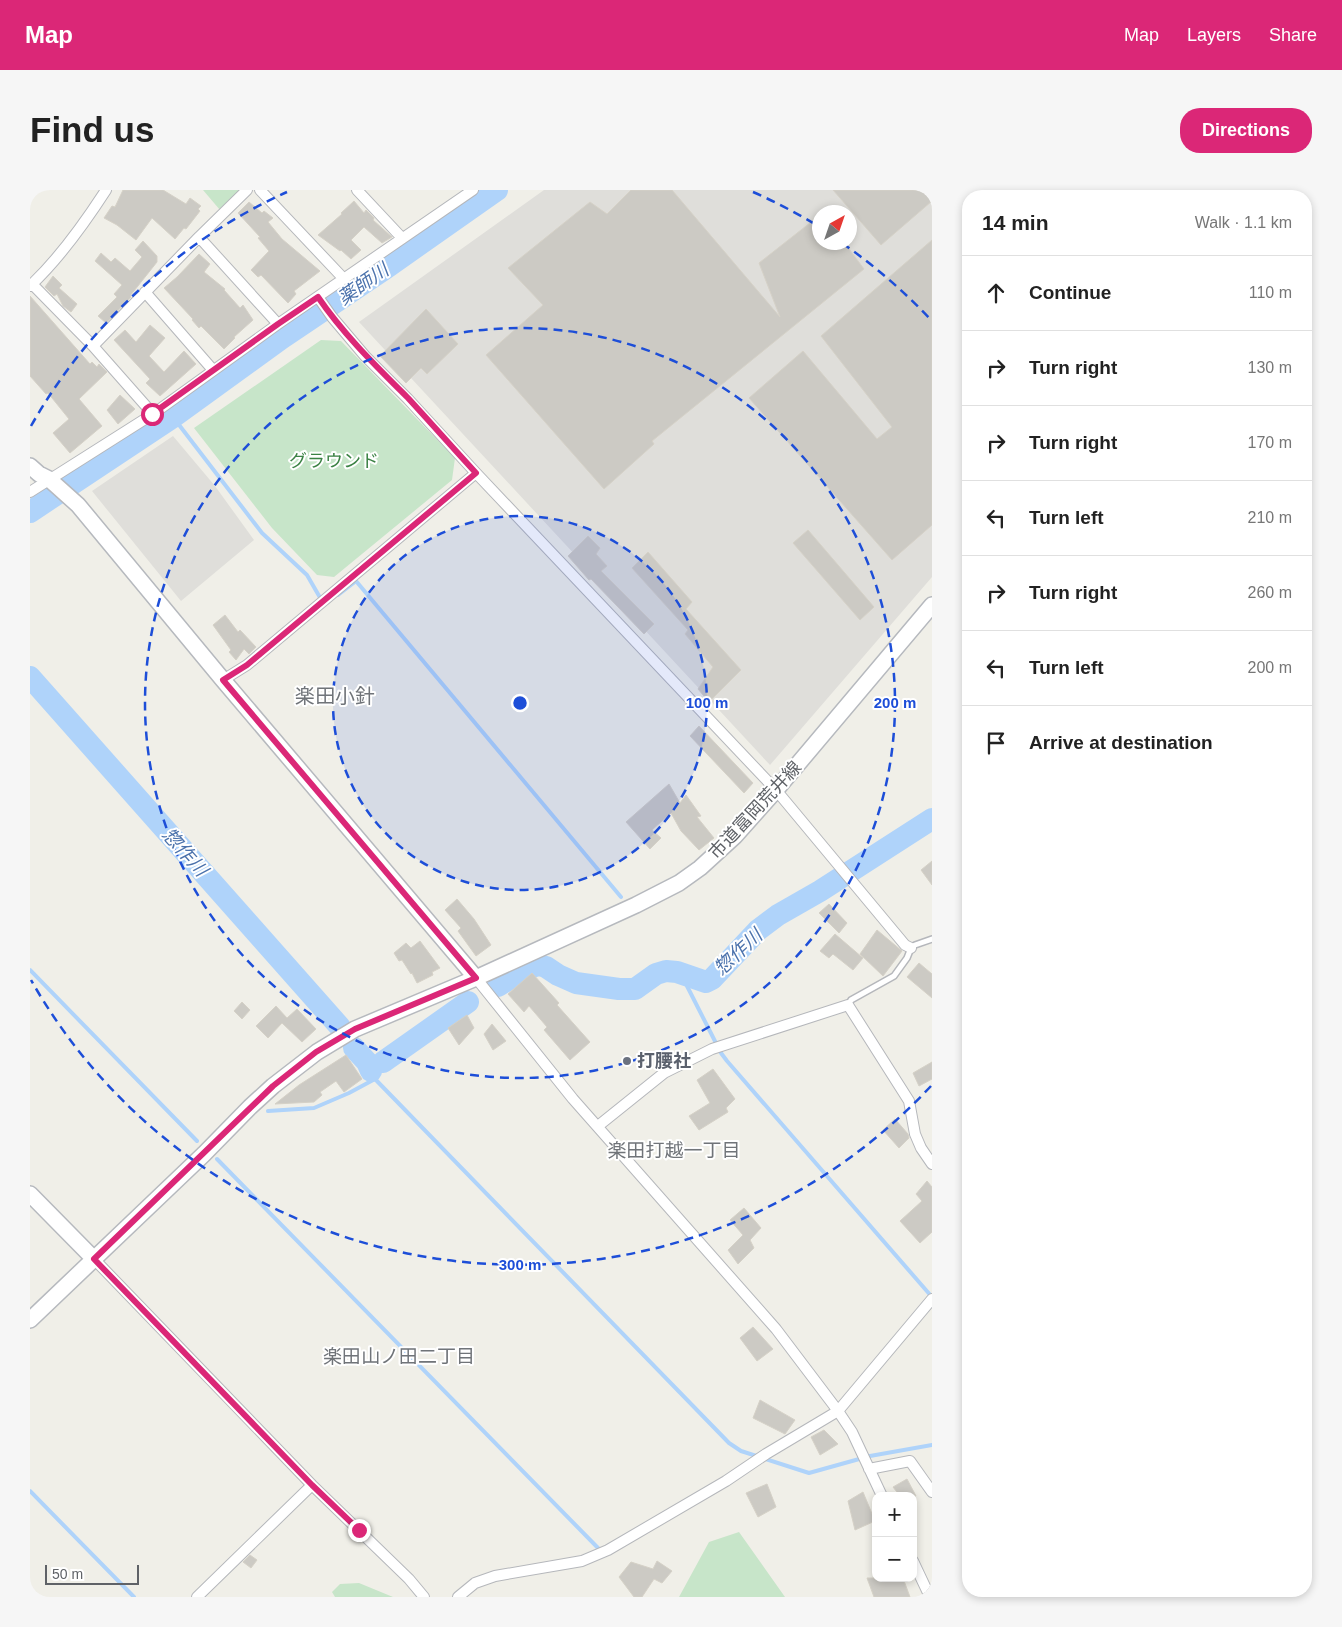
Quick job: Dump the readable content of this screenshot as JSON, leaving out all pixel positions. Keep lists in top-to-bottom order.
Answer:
{
  "streets": {
    "street": ["市道富岡荒井線"]
  },
  "districts": ["楽田小針", "楽田打越一丁目", "楽田山ノ田二丁目"],
  "water": ["薬師川", "惣作川"],
  "parks": ["グラウンド"],
  "places": ["打腰社"],
  "scale_bar": "50 m",
  "north": "top right",
  "page": {
    "header": "Map",
    "nav": ["Map", "Layers", "Share"],
    "buttons": "Directions",
    "title": "Find us",
    "heading": ["14 min", "Walk · 1.1 km"],
    "list": [
      ["Continue", "110 m"],
      ["Turn right", "130 m"],
      ["Turn right", "170 m"],
      ["Turn left", "210 m"],
      ["Turn right", "260 m"],
      ["Turn left", "200 m"],
      "Arrive at destination"
    ],
    "map_buttons": ["+", "−"],
    "scale": "50 m"
  },
  "rings": ["100 m", "200 m", "300 m"]
}
